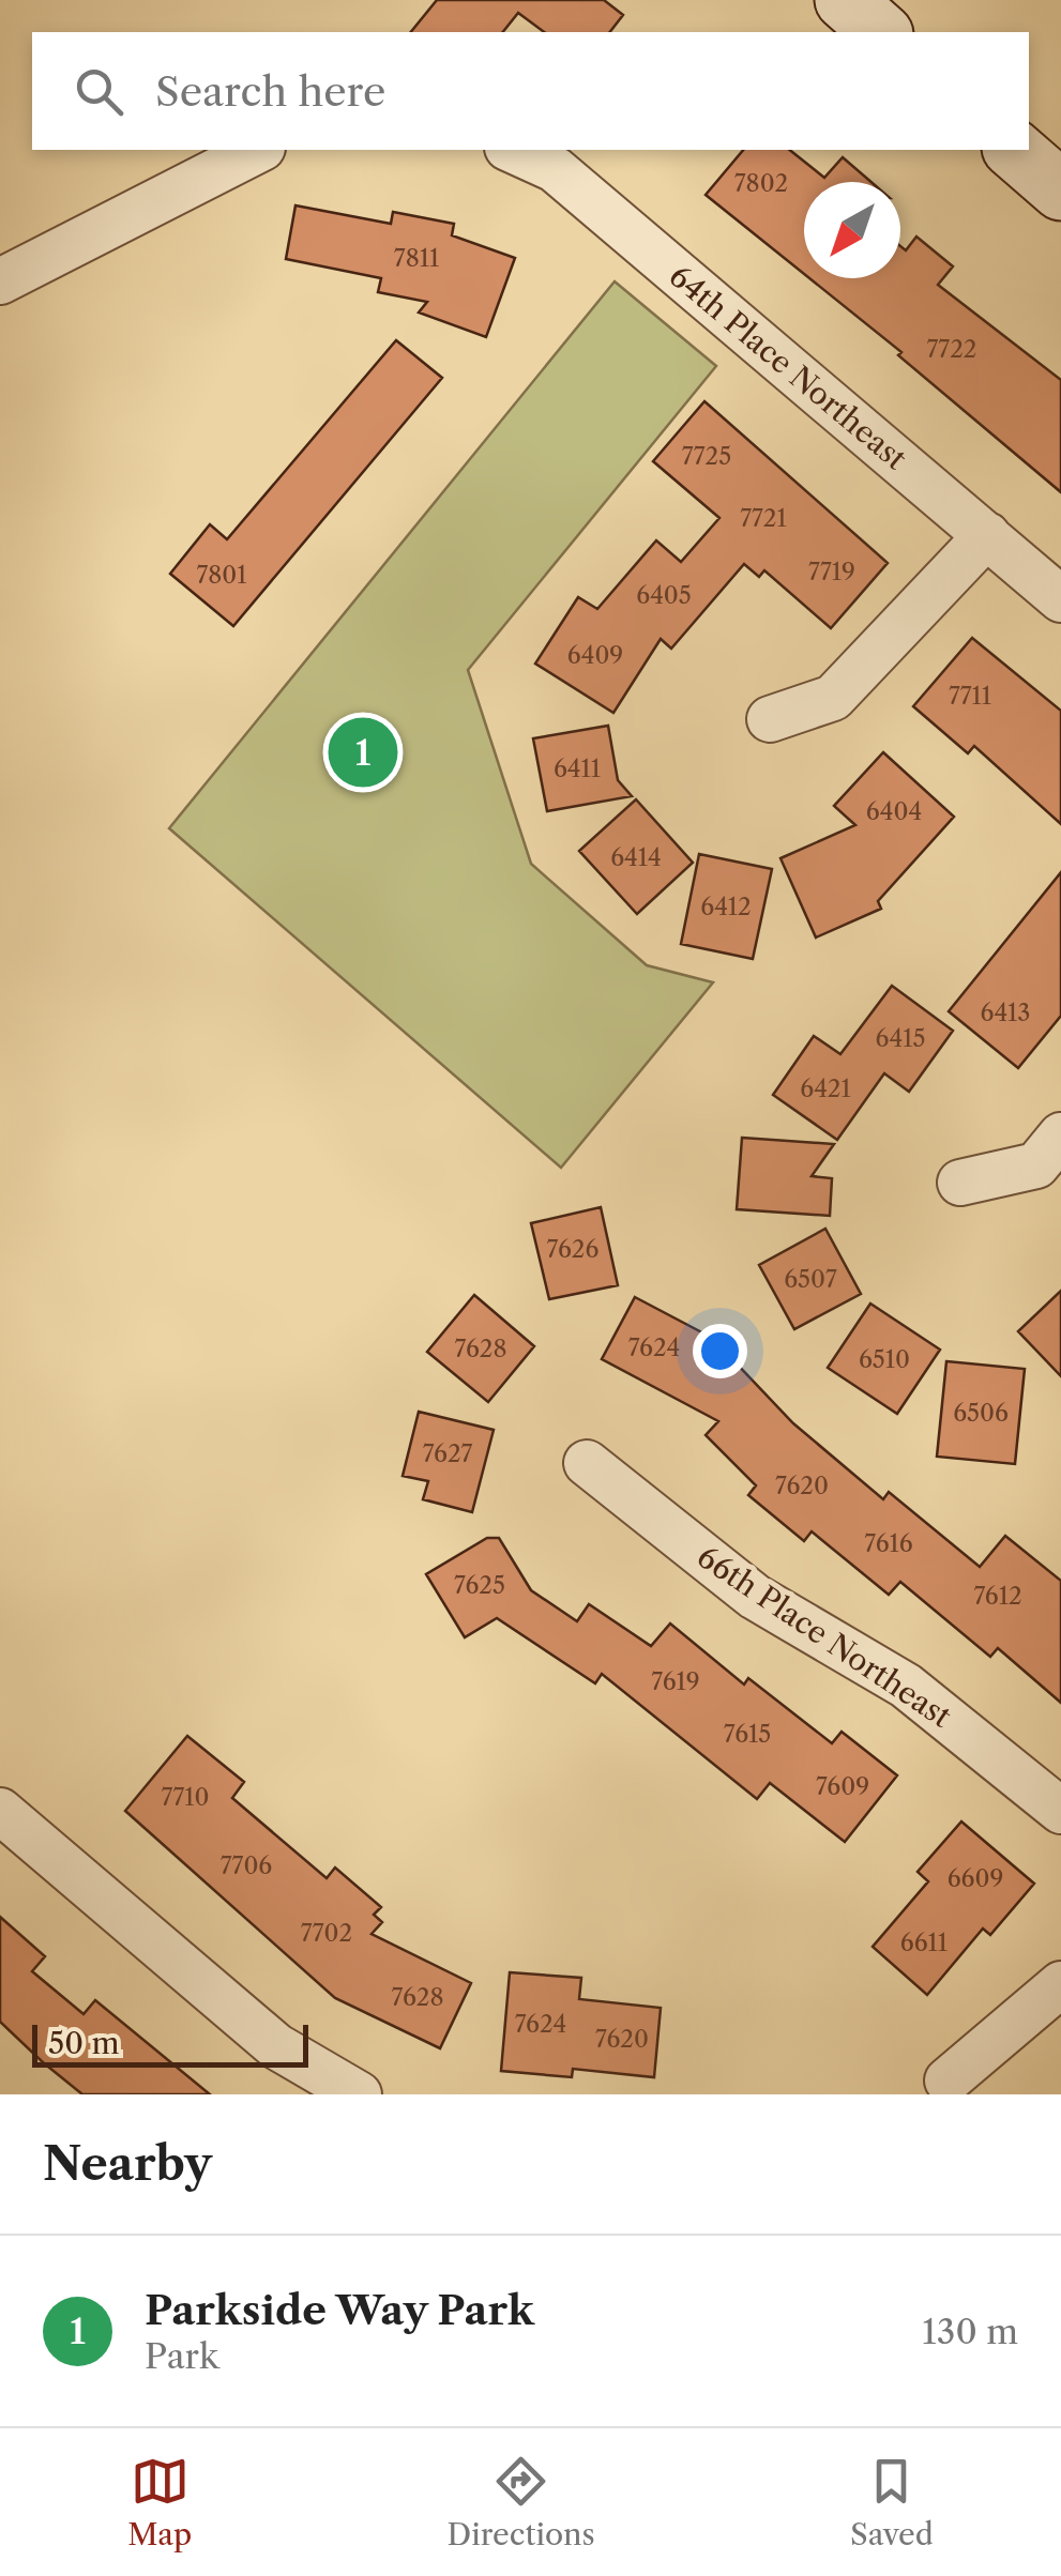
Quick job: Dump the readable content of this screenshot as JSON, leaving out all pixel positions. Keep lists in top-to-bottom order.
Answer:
{
  "streets": {
    "street": ["64th Place Northeast", "66th Place Northeast"]
  },
  "house_numbers": [
    "7802",
    "7811",
    "7722",
    "7725",
    "7721",
    "7719",
    "7801",
    "6405",
    "6409",
    "7711",
    "6411",
    "6404",
    "6414",
    "6412",
    "6413",
    "6415",
    "6421",
    "7626",
    "6507",
    "7624",
    "7628",
    "6510",
    "6506",
    "7627",
    "7620",
    "7616",
    "7625",
    "7612",
    "7619",
    "7615",
    "7609",
    "7710",
    "7706",
    "6609",
    "7702",
    "6611",
    "7628",
    "7624",
    "7620"
  ],
  "scale_bar": "50 m",
  "north": "bottom left",
  "page": {
    "search": "Search here",
    "pins": "1",
    "scale": "50 m",
    "heading": "Nearby",
    "list": [
      {
        "mark": "1",
        "name": "Parkside Way Park",
        "note": "Park",
        "value": "130 m"
      }
    ],
    "nav": ["Map", "Directions", "Saved"]
  }
}
